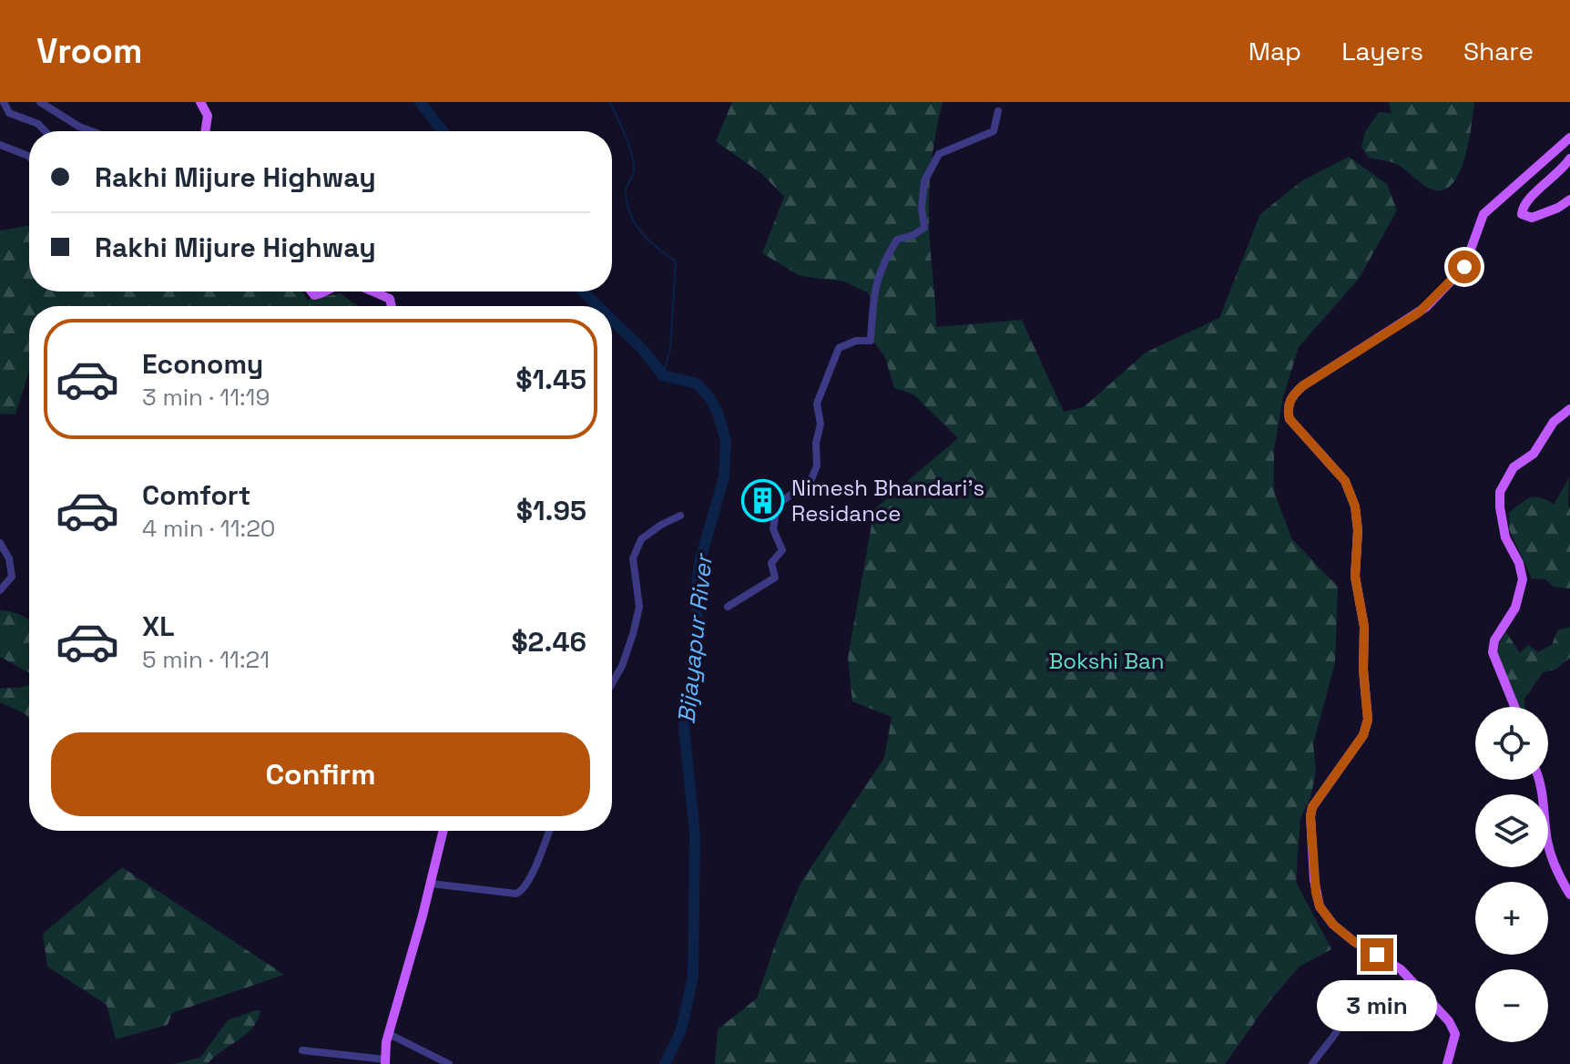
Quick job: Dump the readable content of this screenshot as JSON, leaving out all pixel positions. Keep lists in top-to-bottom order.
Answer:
{
  "water": ["Bijayapur River"],
  "parks": ["Bokshi Ban"],
  "places": {
    "building": ["Nimesh Bhandari's Residance"]
  },
  "page": {
    "header": "Vroom",
    "nav": ["Map", "Layers", "Share"],
    "banner": ["Rakhi Mijure Highway", "Rakhi Mijure Highway"],
    "list": [
      {
        "name": "Economy",
        "note": "3 min · 11:19",
        "value": "$1.45"
      },
      {
        "name": "Comfort",
        "note": "4 min · 11:20",
        "value": "$1.95"
      },
      {
        "name": "XL",
        "note": "5 min · 11:21",
        "value": "$2.46"
      }
    ],
    "map_buttons": ["+", "−"],
    "buttons": "Confirm",
    "bubble": "3 min"
  }
}
